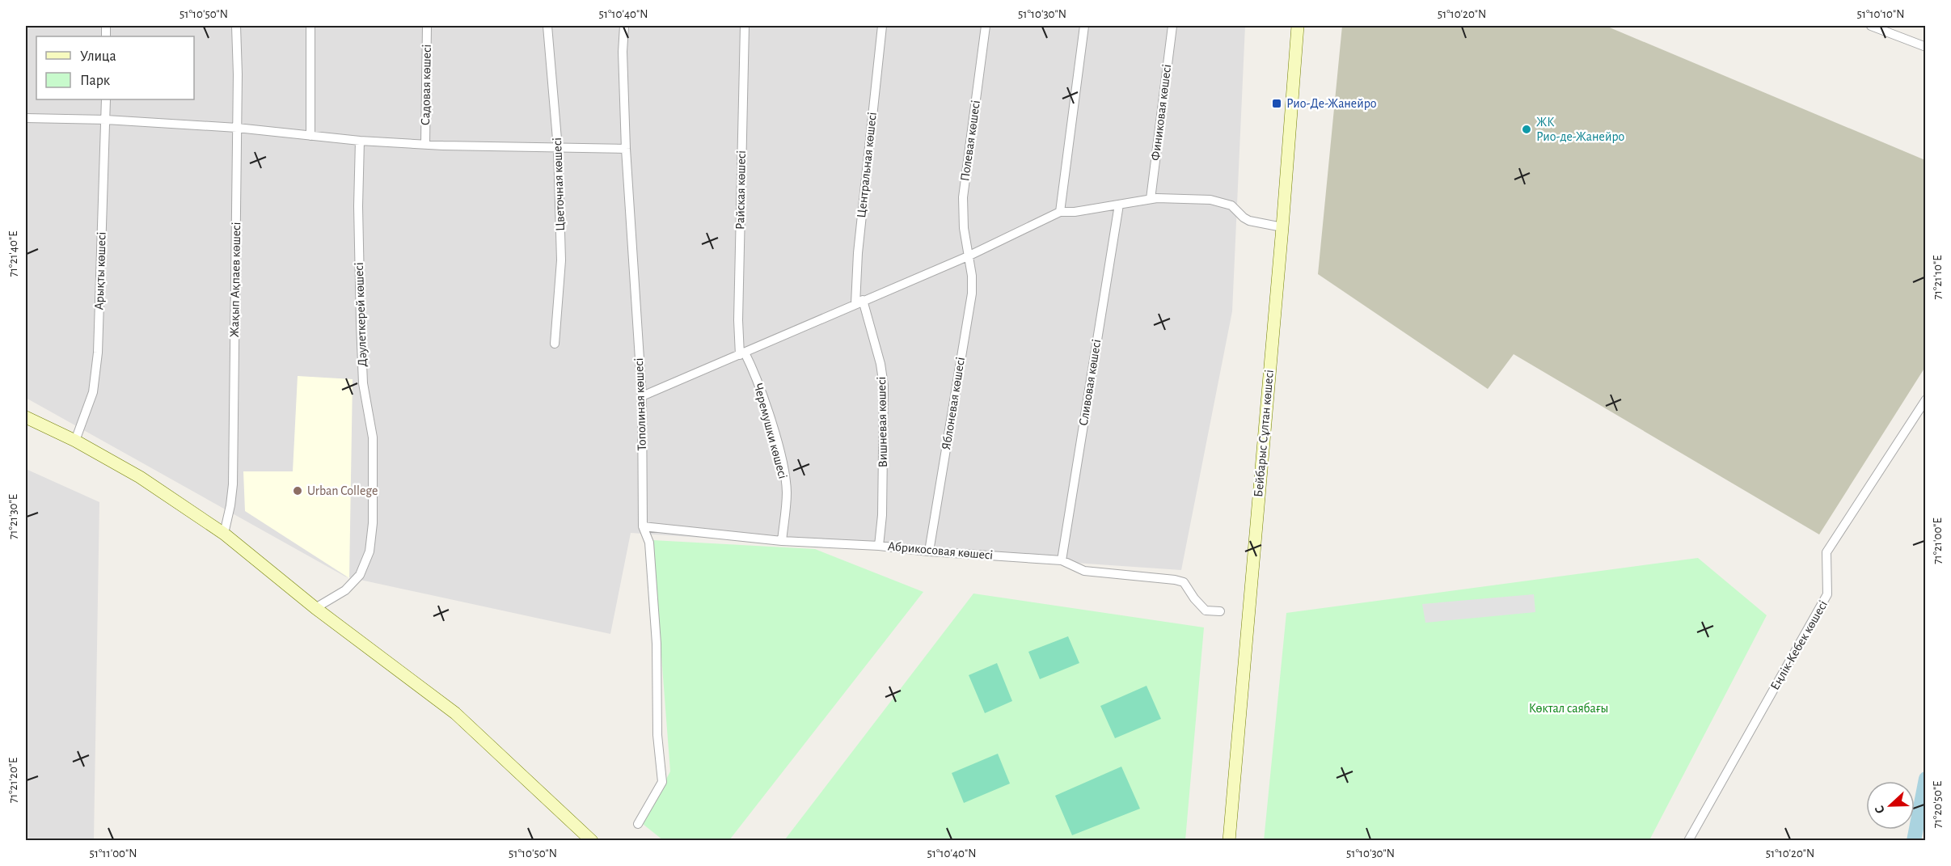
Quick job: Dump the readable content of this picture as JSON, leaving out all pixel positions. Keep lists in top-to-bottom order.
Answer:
{
  "streets": {
    "street": [
      "Садовая көшесі",
      "Финиковая көшесі",
      "Полевая көшесі",
      "Центральная көшесі",
      "Цветочная көшесі",
      "Райская көшесі",
      "Арықты көшесі",
      "Жақып Ақпаев көшесі",
      "Дәулеткерей көшесі",
      "Сливовая көшесі",
      "Яблоневая көшесі",
      "Тополиная көшесі",
      "Вишневая көшесі",
      "Черемушки көшесі",
      "Бейбарыс Сұлтан көшесі",
      "Абрикосовая көшесі",
      "Еңлік-Кебек көшесі"
    ]
  },
  "crossings": [
    ["Полевая көшесі", "Яблоневая көшесі"],
    ["Центральная көшесі", "Вишневая көшесі"],
    ["Райская көшесі", "Черемушки көшесі"],
    ["Сливовая көшесі", "Абрикосовая көшесі"],
    ["Яблоневая көшесі", "Абрикосовая көшесі"],
    ["Тополиная көшесі", "Абрикосовая көшесі"],
    ["Вишневая көшесі", "Абрикосовая көшесі"],
    ["Черемушки көшесі", "Абрикосовая көшесі"]
  ],
  "parks": ["Көктал саябағы"],
  "places": {
    "transit": ["Рио-Де-Жанейро"],
    "other": ["ЖК Рио-де-Жанейро", "Urban College"]
  },
  "legend": ["Улица", "Парк"],
  "north": "left",
  "coordinates": [
    "51°10'50\"N",
    "51°10'40\"N",
    "51°10'30\"N",
    "51°10'20\"N",
    "51°10'10\"N",
    "71°21'40\"E",
    "71°21'10\"E",
    "71°21'30\"E",
    "71°21'00\"E",
    "71°21'20\"E",
    "71°20'50\"E",
    "51°11'00\"N"
  ]
}
